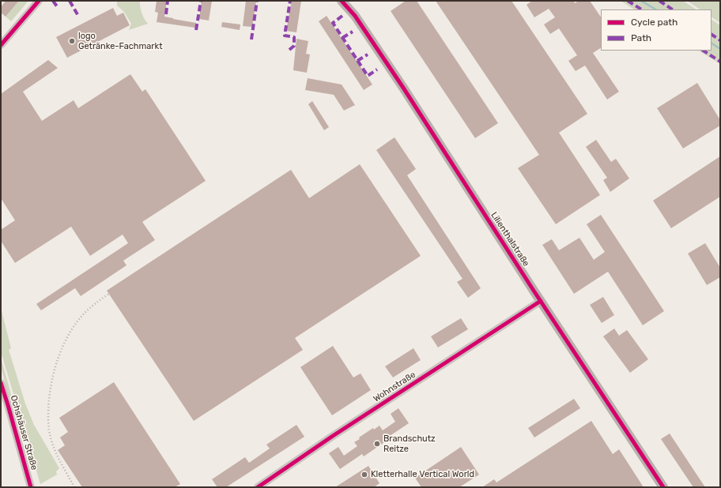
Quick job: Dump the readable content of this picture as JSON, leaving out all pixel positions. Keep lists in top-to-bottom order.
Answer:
{
  "streets": {
    "main road": ["Lilienthalstraße"],
    "street": ["Wohnstraße", "Ochshäuser Straße"]
  },
  "crossings": [
    ["Lilienthalstraße", "Wohnstraße"]
  ],
  "places": ["logo Getränke-Fachmarkt", "Brandschutz Reitze", "Kletterhalle Vertical World"],
  "legend": ["Cycle path", "Path"]
}
